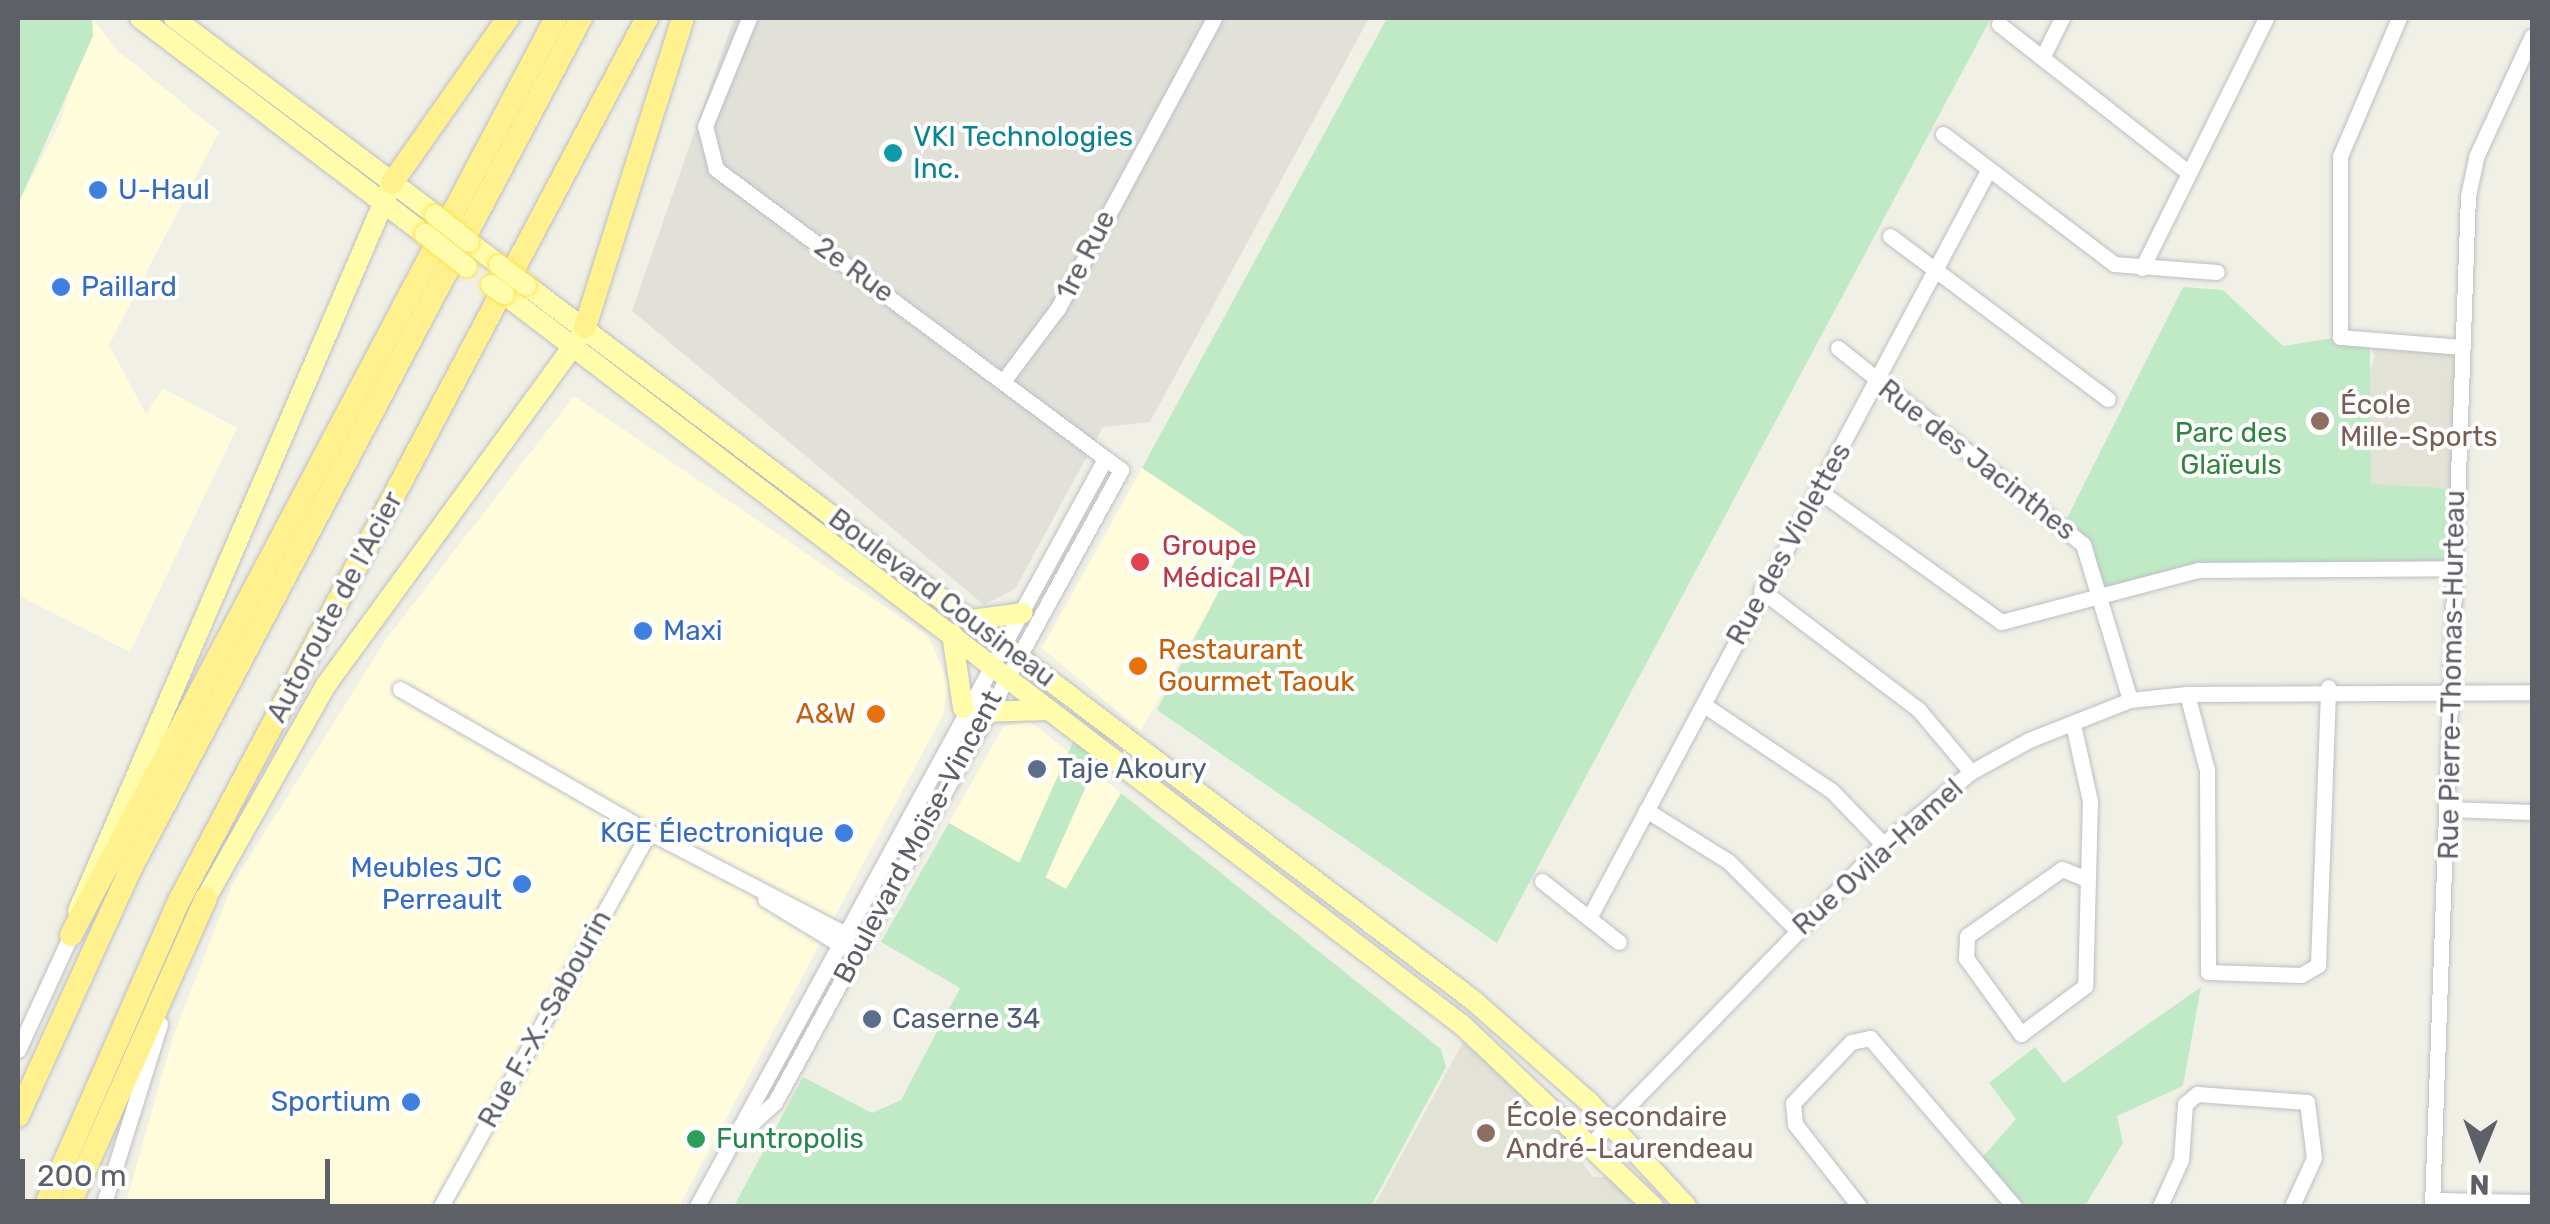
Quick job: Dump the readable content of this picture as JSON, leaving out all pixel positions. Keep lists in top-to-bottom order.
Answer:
{
  "streets": {
    "highway": ["Autoroute de l'Acier"],
    "main road": ["Boulevard Cousineau"],
    "street": [
      "1re Rue",
      "2e Rue",
      "Rue des Jacinthes",
      "Rue des Violettes",
      "Rue Pierre-Thomas-Hurteau",
      "Boulevard Moïse-Vincent",
      "Rue Ovila-Hamel",
      "Rue F.-X.-Sabourin"
    ]
  },
  "crossings": [
    ["1re Rue", "2e Rue"],
    ["2e Rue", "Boulevard Moïse-Vincent"],
    ["Rue des Jacinthes", "Rue des Violettes"],
    ["Rue des Jacinthes", "Rue Ovila-Hamel"],
    ["Boulevard Cousineau", "Boulevard Moïse-Vincent"],
    ["Boulevard Cousineau", "Rue Ovila-Hamel"],
    ["Rue Pierre-Thomas-Hurteau", "Rue Ovila-Hamel"]
  ],
  "parks": ["Parc des Glaïeuls"],
  "places": [
    "VKI Technologies Inc.",
    "U-Haul",
    "Paillard",
    "École Mille-Sports",
    "Groupe Médical PAI",
    "Maxi",
    "Restaurant Gourmet Taouk",
    "A&W",
    "Taje Akoury",
    "KGE Électronique",
    "Meubles JC Perreault",
    "Caserne 34",
    "Sportium",
    "École secondaire André-Laurendeau",
    "Funtropolis"
  ],
  "scale_bar": "200 m",
  "north": "bottom"
}
